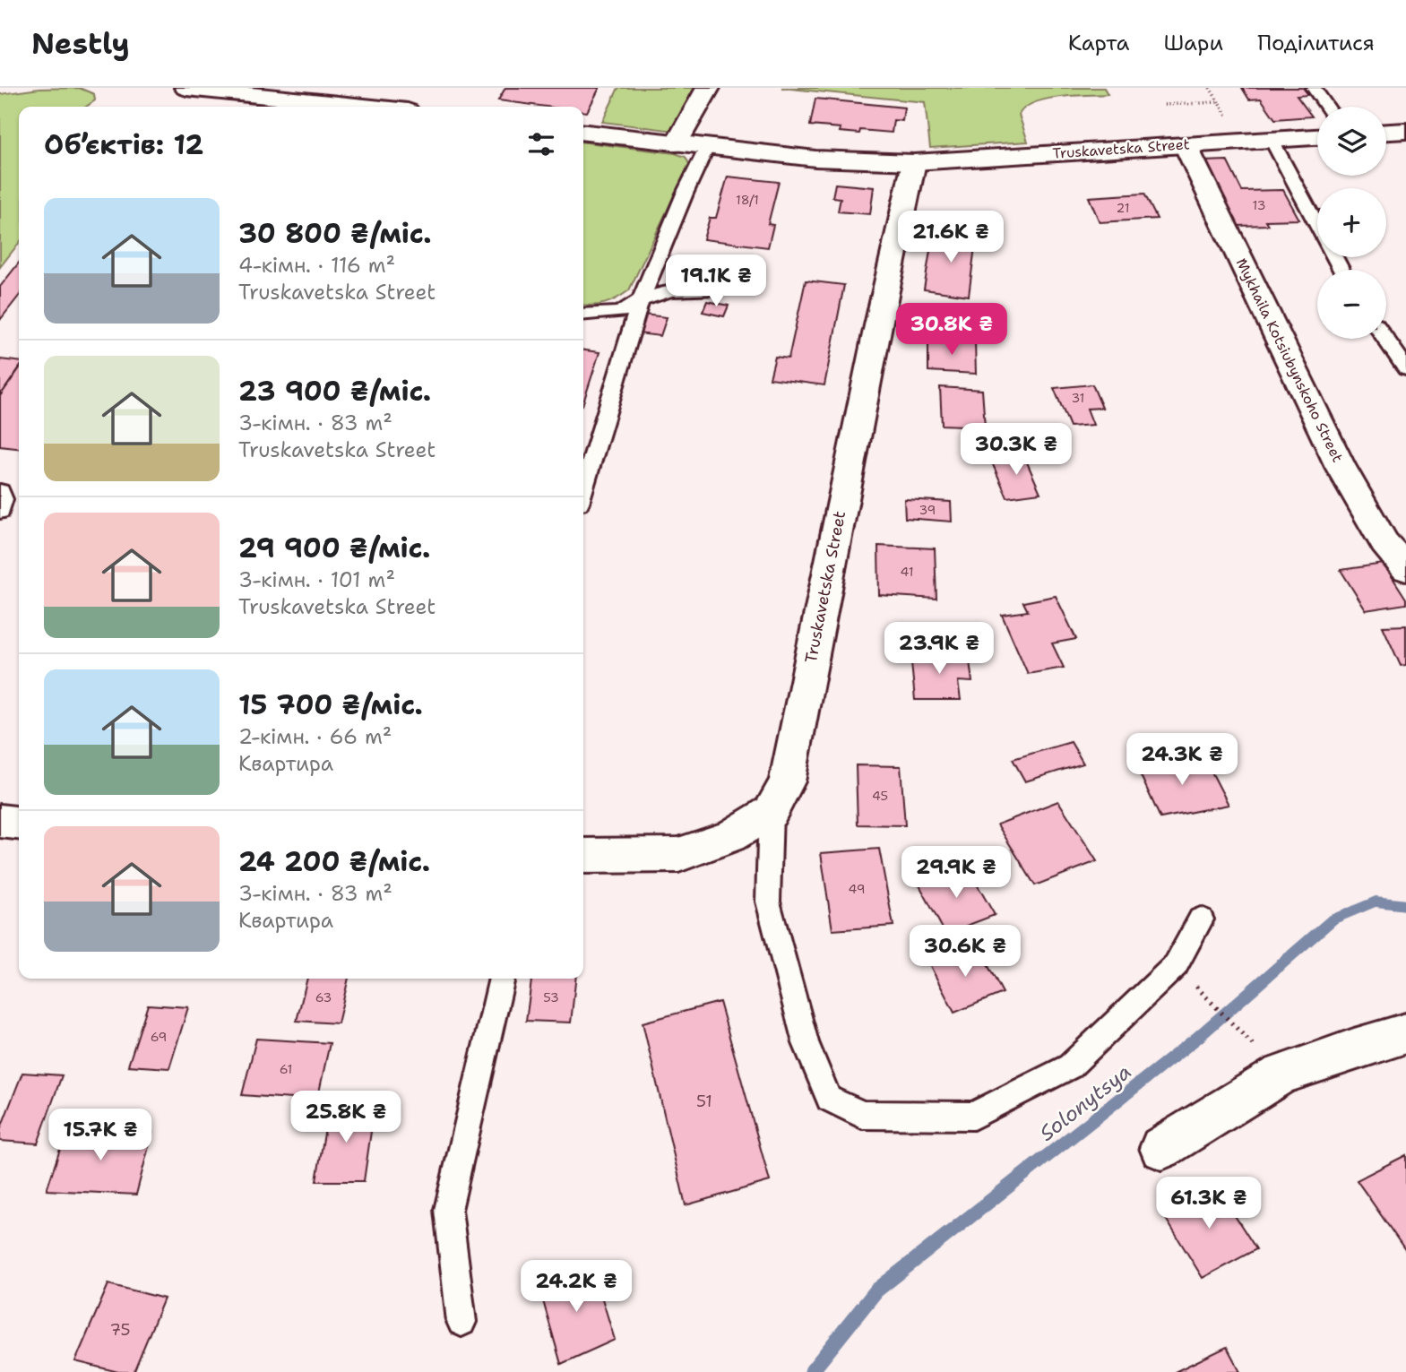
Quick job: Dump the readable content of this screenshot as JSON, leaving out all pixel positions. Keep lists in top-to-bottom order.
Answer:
{
  "streets": {
    "street": ["Truskavetska Street", "Mykhaila Kotsiubynskoho Street"]
  },
  "crossings": [
    ["Truskavetska Street", "Mykhaila Kotsiubynskoho Street"]
  ],
  "water": ["Solonytsya"],
  "house_numbers": [
    "18/1",
    "13",
    "21",
    "31",
    "39",
    "41",
    "45",
    "49",
    "63",
    "53",
    "69",
    "61",
    "51",
    "75"
  ],
  "page": {
    "header": "Nestly",
    "nav": ["Карта", "Шари", "Поділитися"],
    "map_buttons": ["+", "−"],
    "heading": "Об’єктів: 12",
    "list": [
      {
        "name": "30 800 ₴/міс.",
        "note": "4-кімн. · 116 m² · Truskavetska Street"
      },
      {
        "name": "23 900 ₴/міс.",
        "note": "3-кімн. · 83 m² · Truskavetska Street"
      },
      {
        "name": "29 900 ₴/міс.",
        "note": "3-кімн. · 101 m² · Truskavetska Street"
      },
      {
        "name": "15 700 ₴/міс.",
        "note": "2-кімн. · 66 m² · Квартира"
      },
      {
        "name": "24 200 ₴/міс.",
        "note": "3-кімн. · 83 m² · Квартира"
      }
    ],
    "price": [
      "21.6K ₴",
      "19.1K ₴",
      "30.8K ₴",
      "30.3K ₴",
      "23.9K ₴",
      "24.3K ₴",
      "29.9K ₴",
      "30.6K ₴",
      "25.8K ₴",
      "15.7K ₴",
      "61.3K ₴",
      "24.2K ₴"
    ]
  }
}
